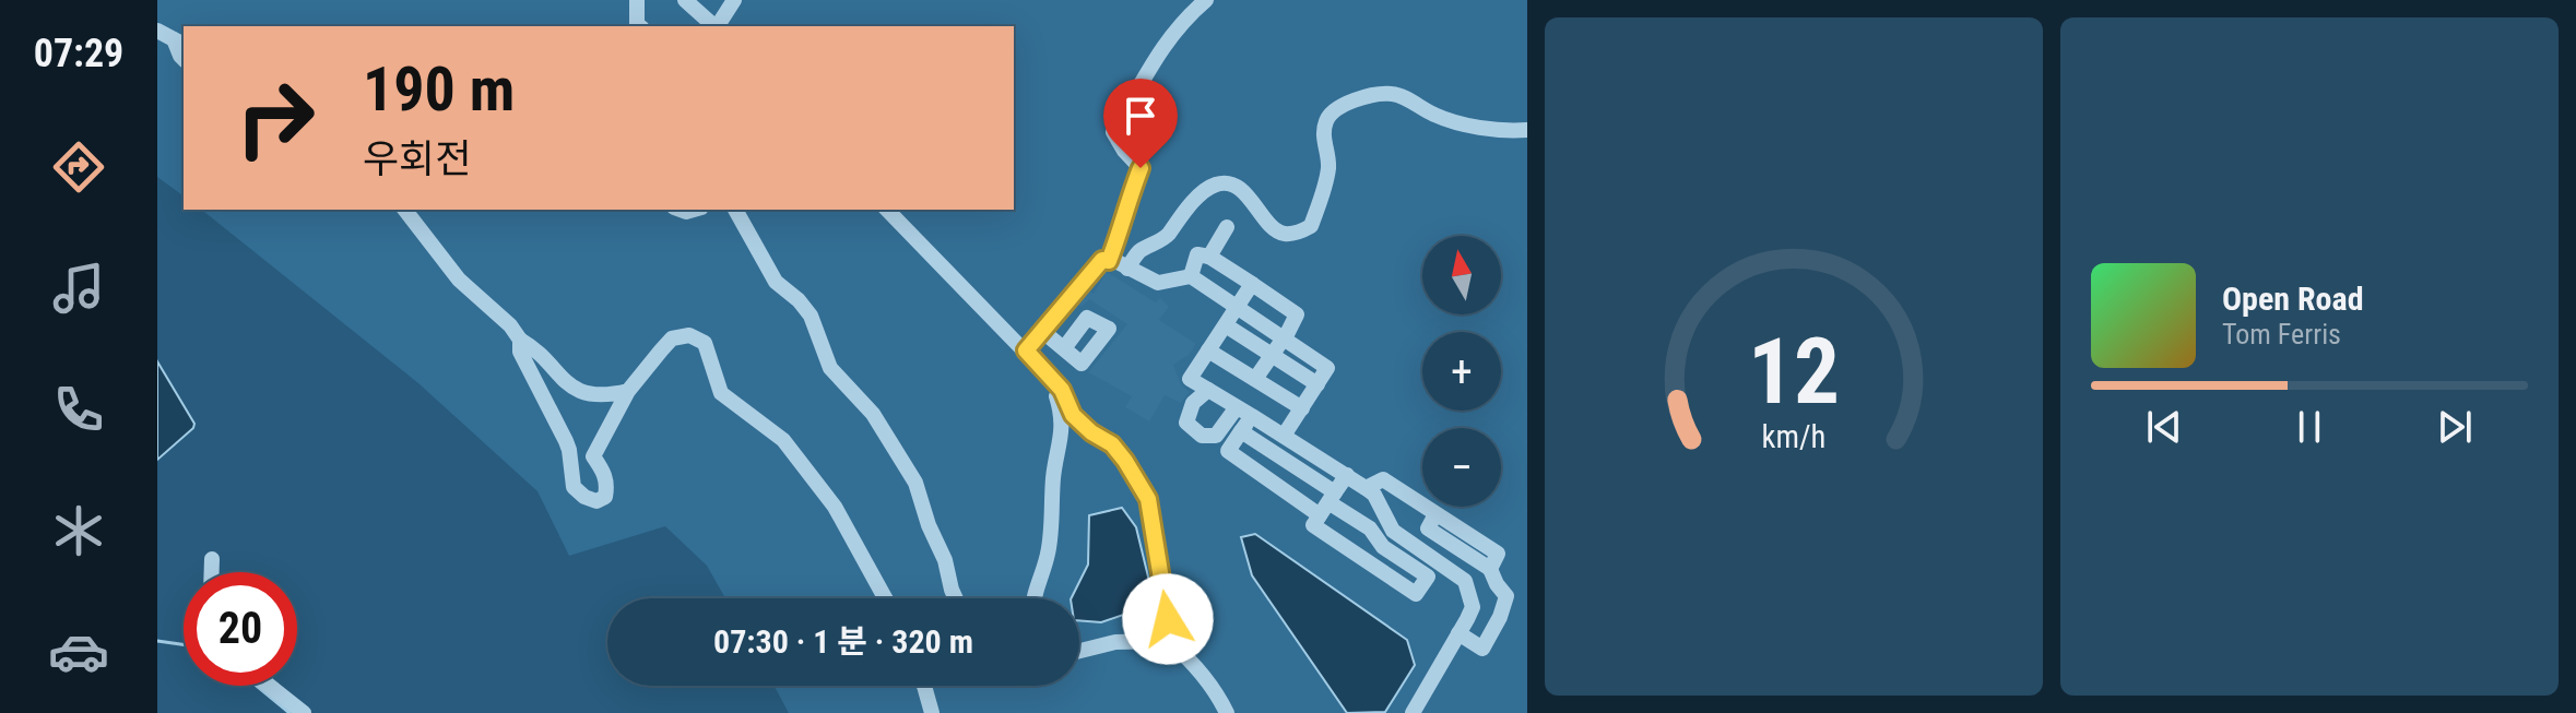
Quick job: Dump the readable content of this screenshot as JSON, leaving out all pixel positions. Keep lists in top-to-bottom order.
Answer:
{
  "north": "top",
  "page": {
    "tabs": "07:29",
    "turn": ["190 m", "우회전"],
    "map_buttons": ["+", "−"],
    "song": ["Open Road", "Tom Ferris"],
    "limit": "20",
    "trip": "07:30 · 1 분 · 320 m",
    "gauge": ["12", "km/h"]
  }
}
